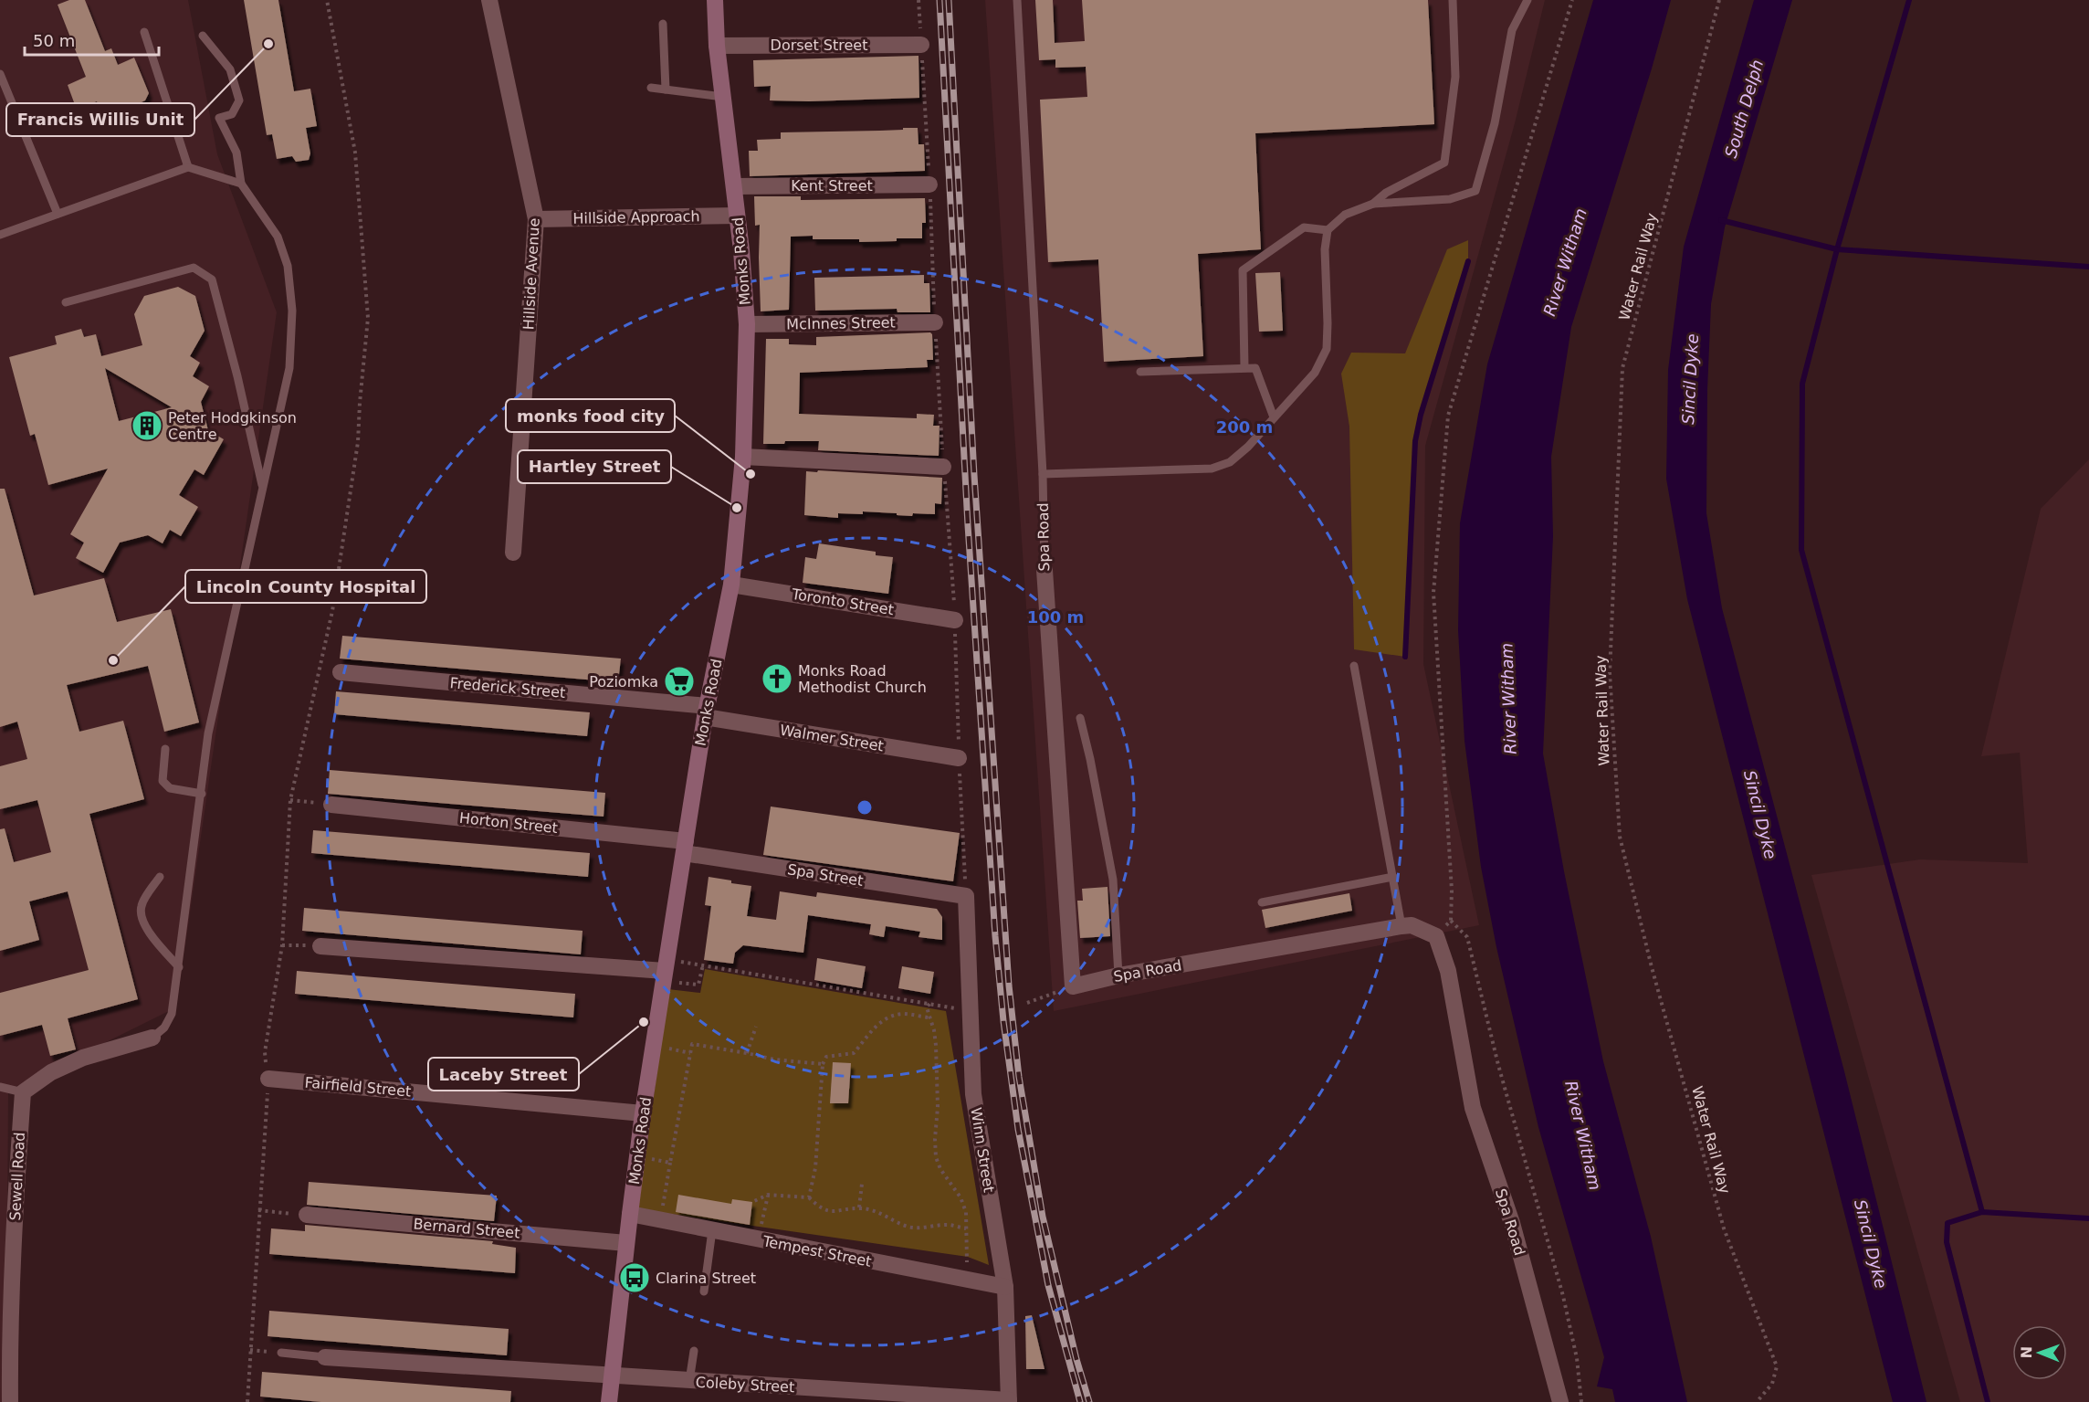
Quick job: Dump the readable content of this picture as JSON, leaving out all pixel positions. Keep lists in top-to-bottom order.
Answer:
{
  "streets": {
    "main road": ["Monks Road"],
    "street": [
      "Dorset Street",
      "Kent Street",
      "Hillside Approach",
      "Hillside Avenue",
      "McInnes Street",
      "Spa Road",
      "Toronto Street",
      "Frederick Street",
      "Walmer Street",
      "Horton Street",
      "Spa Street",
      "Fairfield Street",
      "Winn Street",
      "Sewell Road",
      "Bernard Street",
      "Tempest Street",
      "Coleby Street"
    ],
    "path": ["Water Rail Way"]
  },
  "crossings": [
    ["Dorset Street", "Monks Road"],
    ["Kent Street", "Monks Road"],
    ["Hillside Approach", "Monks Road"],
    ["Hillside Approach", "Hillside Avenue"],
    ["Monks Road", "McInnes Street"],
    ["Monks Road", "Toronto Street"],
    ["Monks Road", "Frederick Street"],
    ["Monks Road", "Walmer Street"],
    ["Monks Road", "Horton Street"],
    ["Monks Road", "Spa Street"],
    ["Monks Road", "Fairfield Street"],
    ["Monks Road", "Bernard Street"],
    ["Monks Road", "Tempest Street"],
    ["Monks Road", "Coleby Street"],
    ["Frederick Street", "Walmer Street"],
    ["Horton Street", "Spa Street"],
    ["Spa Street", "Winn Street"],
    ["Winn Street", "Tempest Street"],
    ["Winn Street", "Coleby Street"]
  ],
  "water": ["South Delph", "River Witham", "Sincil Dyke"],
  "places": {
    "other": [
      "Francis Willis Unit",
      "monks food city",
      "Hartley Street",
      "Lincoln County Hospital",
      "Laceby Street"
    ],
    "building": ["Peter Hodgkinson Centre"],
    "church": ["Monks Road Methodist Church"],
    "supermarket": ["Poziomka"],
    "bus stop": ["Clarina Street"]
  },
  "scale_bar": "50 m",
  "north": "left",
  "rings": ["200 m", "100 m"]
}
